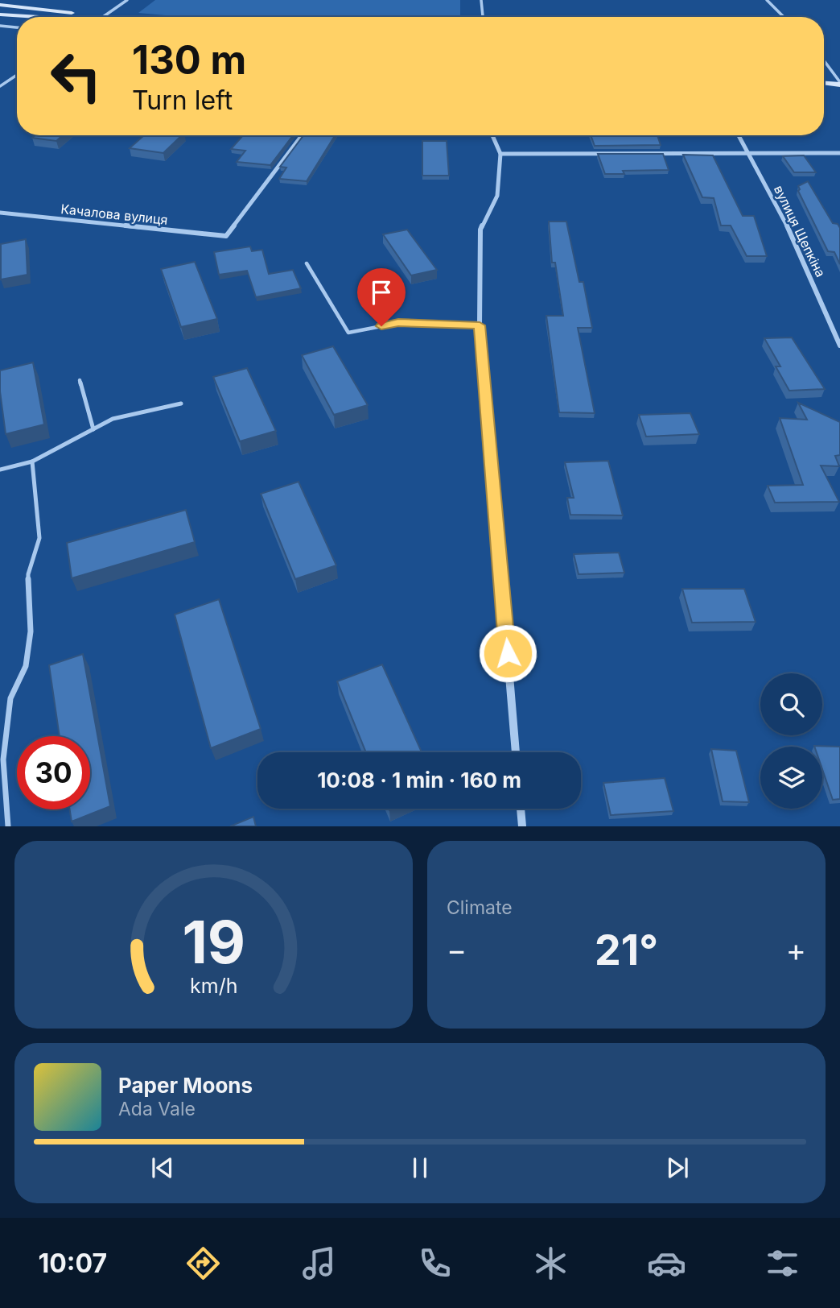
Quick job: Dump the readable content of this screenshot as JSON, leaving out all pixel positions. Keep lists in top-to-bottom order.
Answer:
{
  "streets": {
    "street": ["Качалова вулиця", "вулиця Щепкіна"]
  },
  "page": {
    "turn": ["130 m", "Turn left"],
    "limit": "30",
    "trip": "10:08 · 1 min · 160 m",
    "tile": "Climate",
    "heat": ["−", "21°", "+"],
    "song": ["Paper Moons", "Ada Vale"],
    "tabs": "10:07",
    "gauge": ["19", "km/h"]
  }
}
